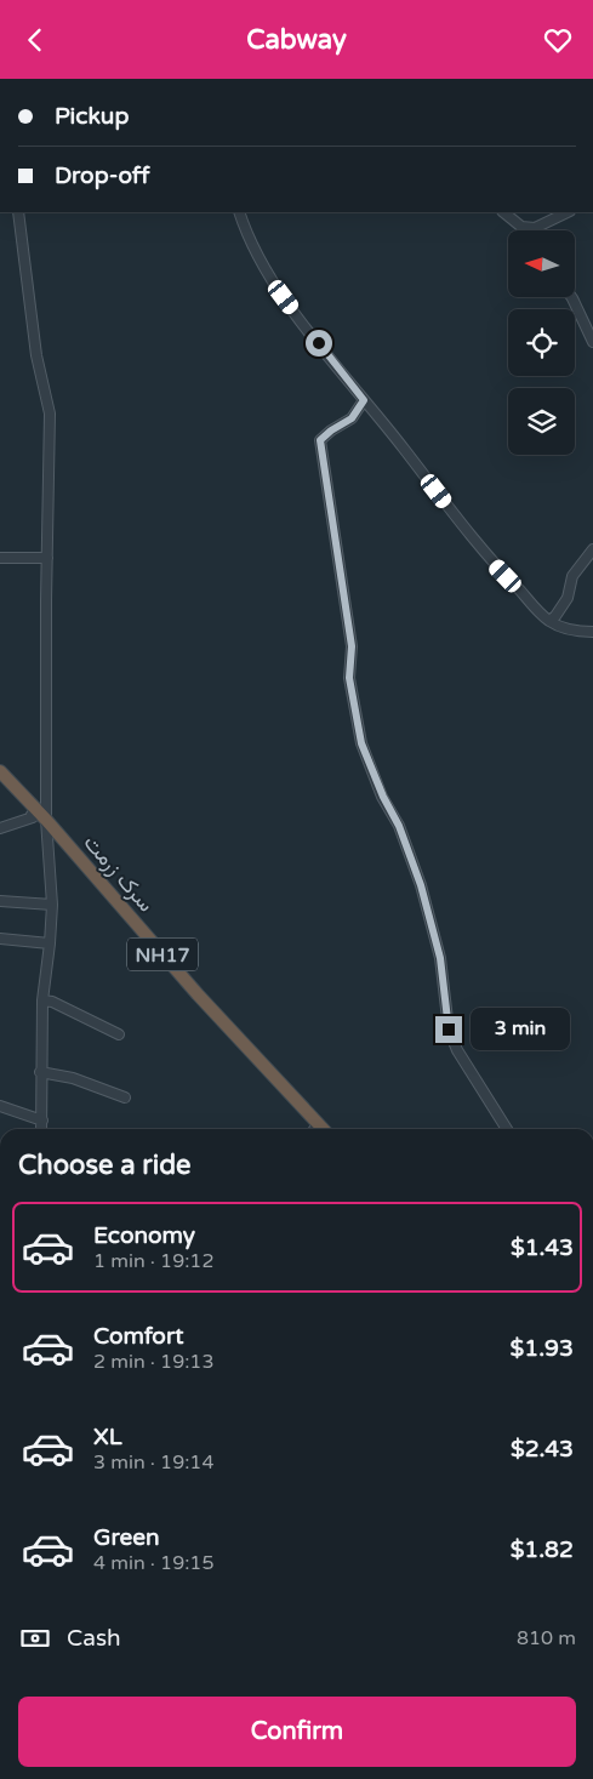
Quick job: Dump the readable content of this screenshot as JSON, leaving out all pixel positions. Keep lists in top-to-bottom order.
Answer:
{
  "streets": {
    "highway": ["سرک زرمت", "NH17"]
  },
  "north": "left",
  "page": {
    "header": "Cabway",
    "banner": ["Pickup", "Drop-off"],
    "bubble": "3 min",
    "heading": "Choose a ride",
    "list": [
      {
        "name": "Economy",
        "note": "1 min · 19:12",
        "value": "$1.43"
      },
      {
        "name": "Comfort",
        "note": "2 min · 19:13",
        "value": "$1.93"
      },
      {
        "name": "XL",
        "note": "3 min · 19:14",
        "value": "$2.43"
      },
      {
        "name": "Green",
        "note": "4 min · 19:15",
        "value": "$1.82"
      }
    ],
    "pay": ["Cash", "810 m"],
    "buttons": "Confirm"
  }
}
